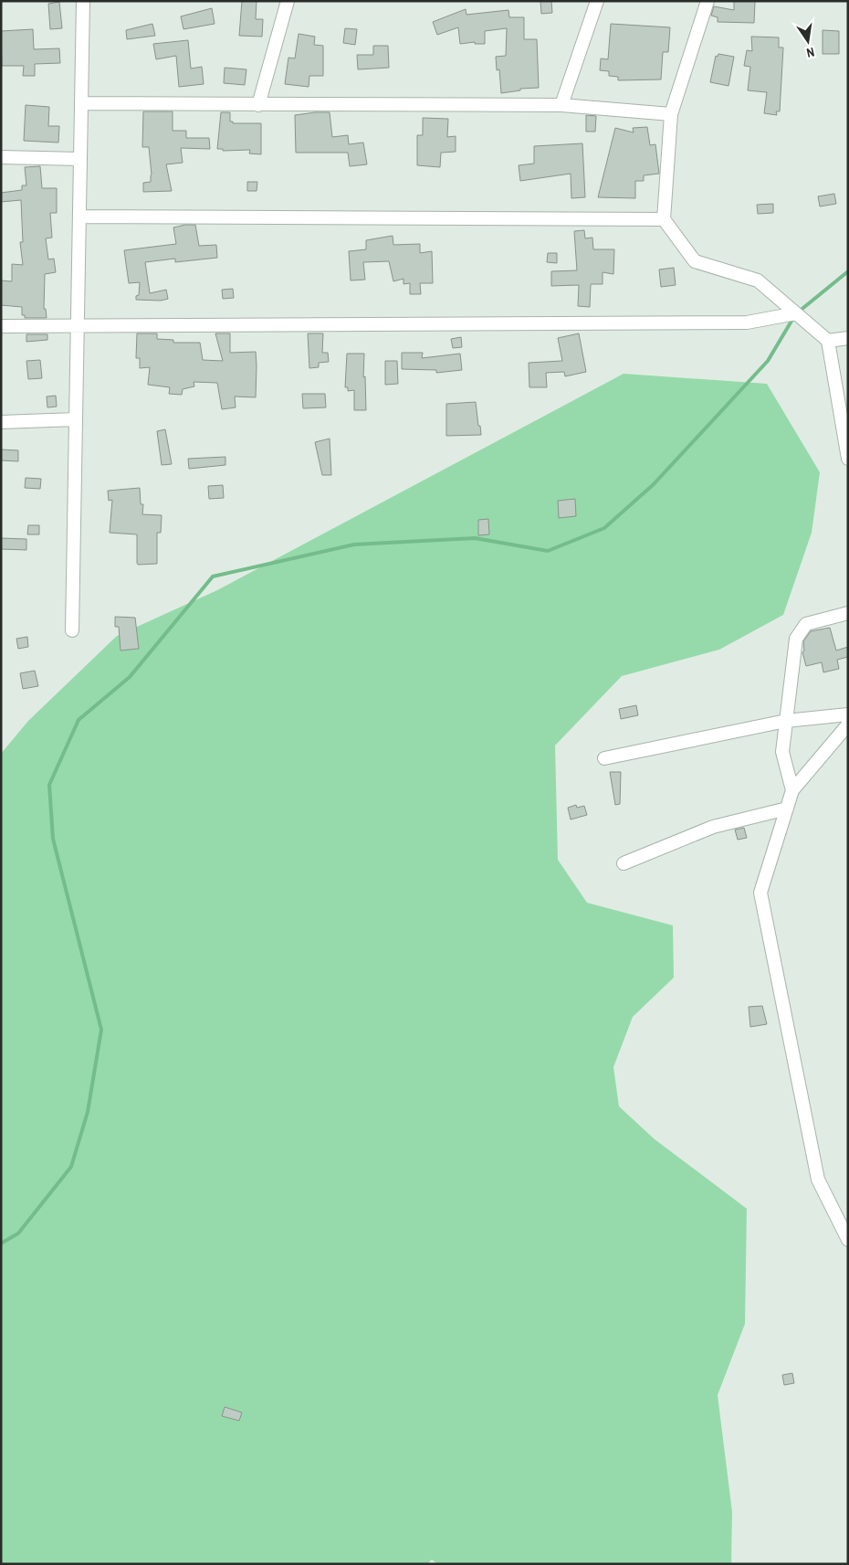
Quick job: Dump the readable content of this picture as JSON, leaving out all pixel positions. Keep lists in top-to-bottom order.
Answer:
{
  "north": "bottom"
}
